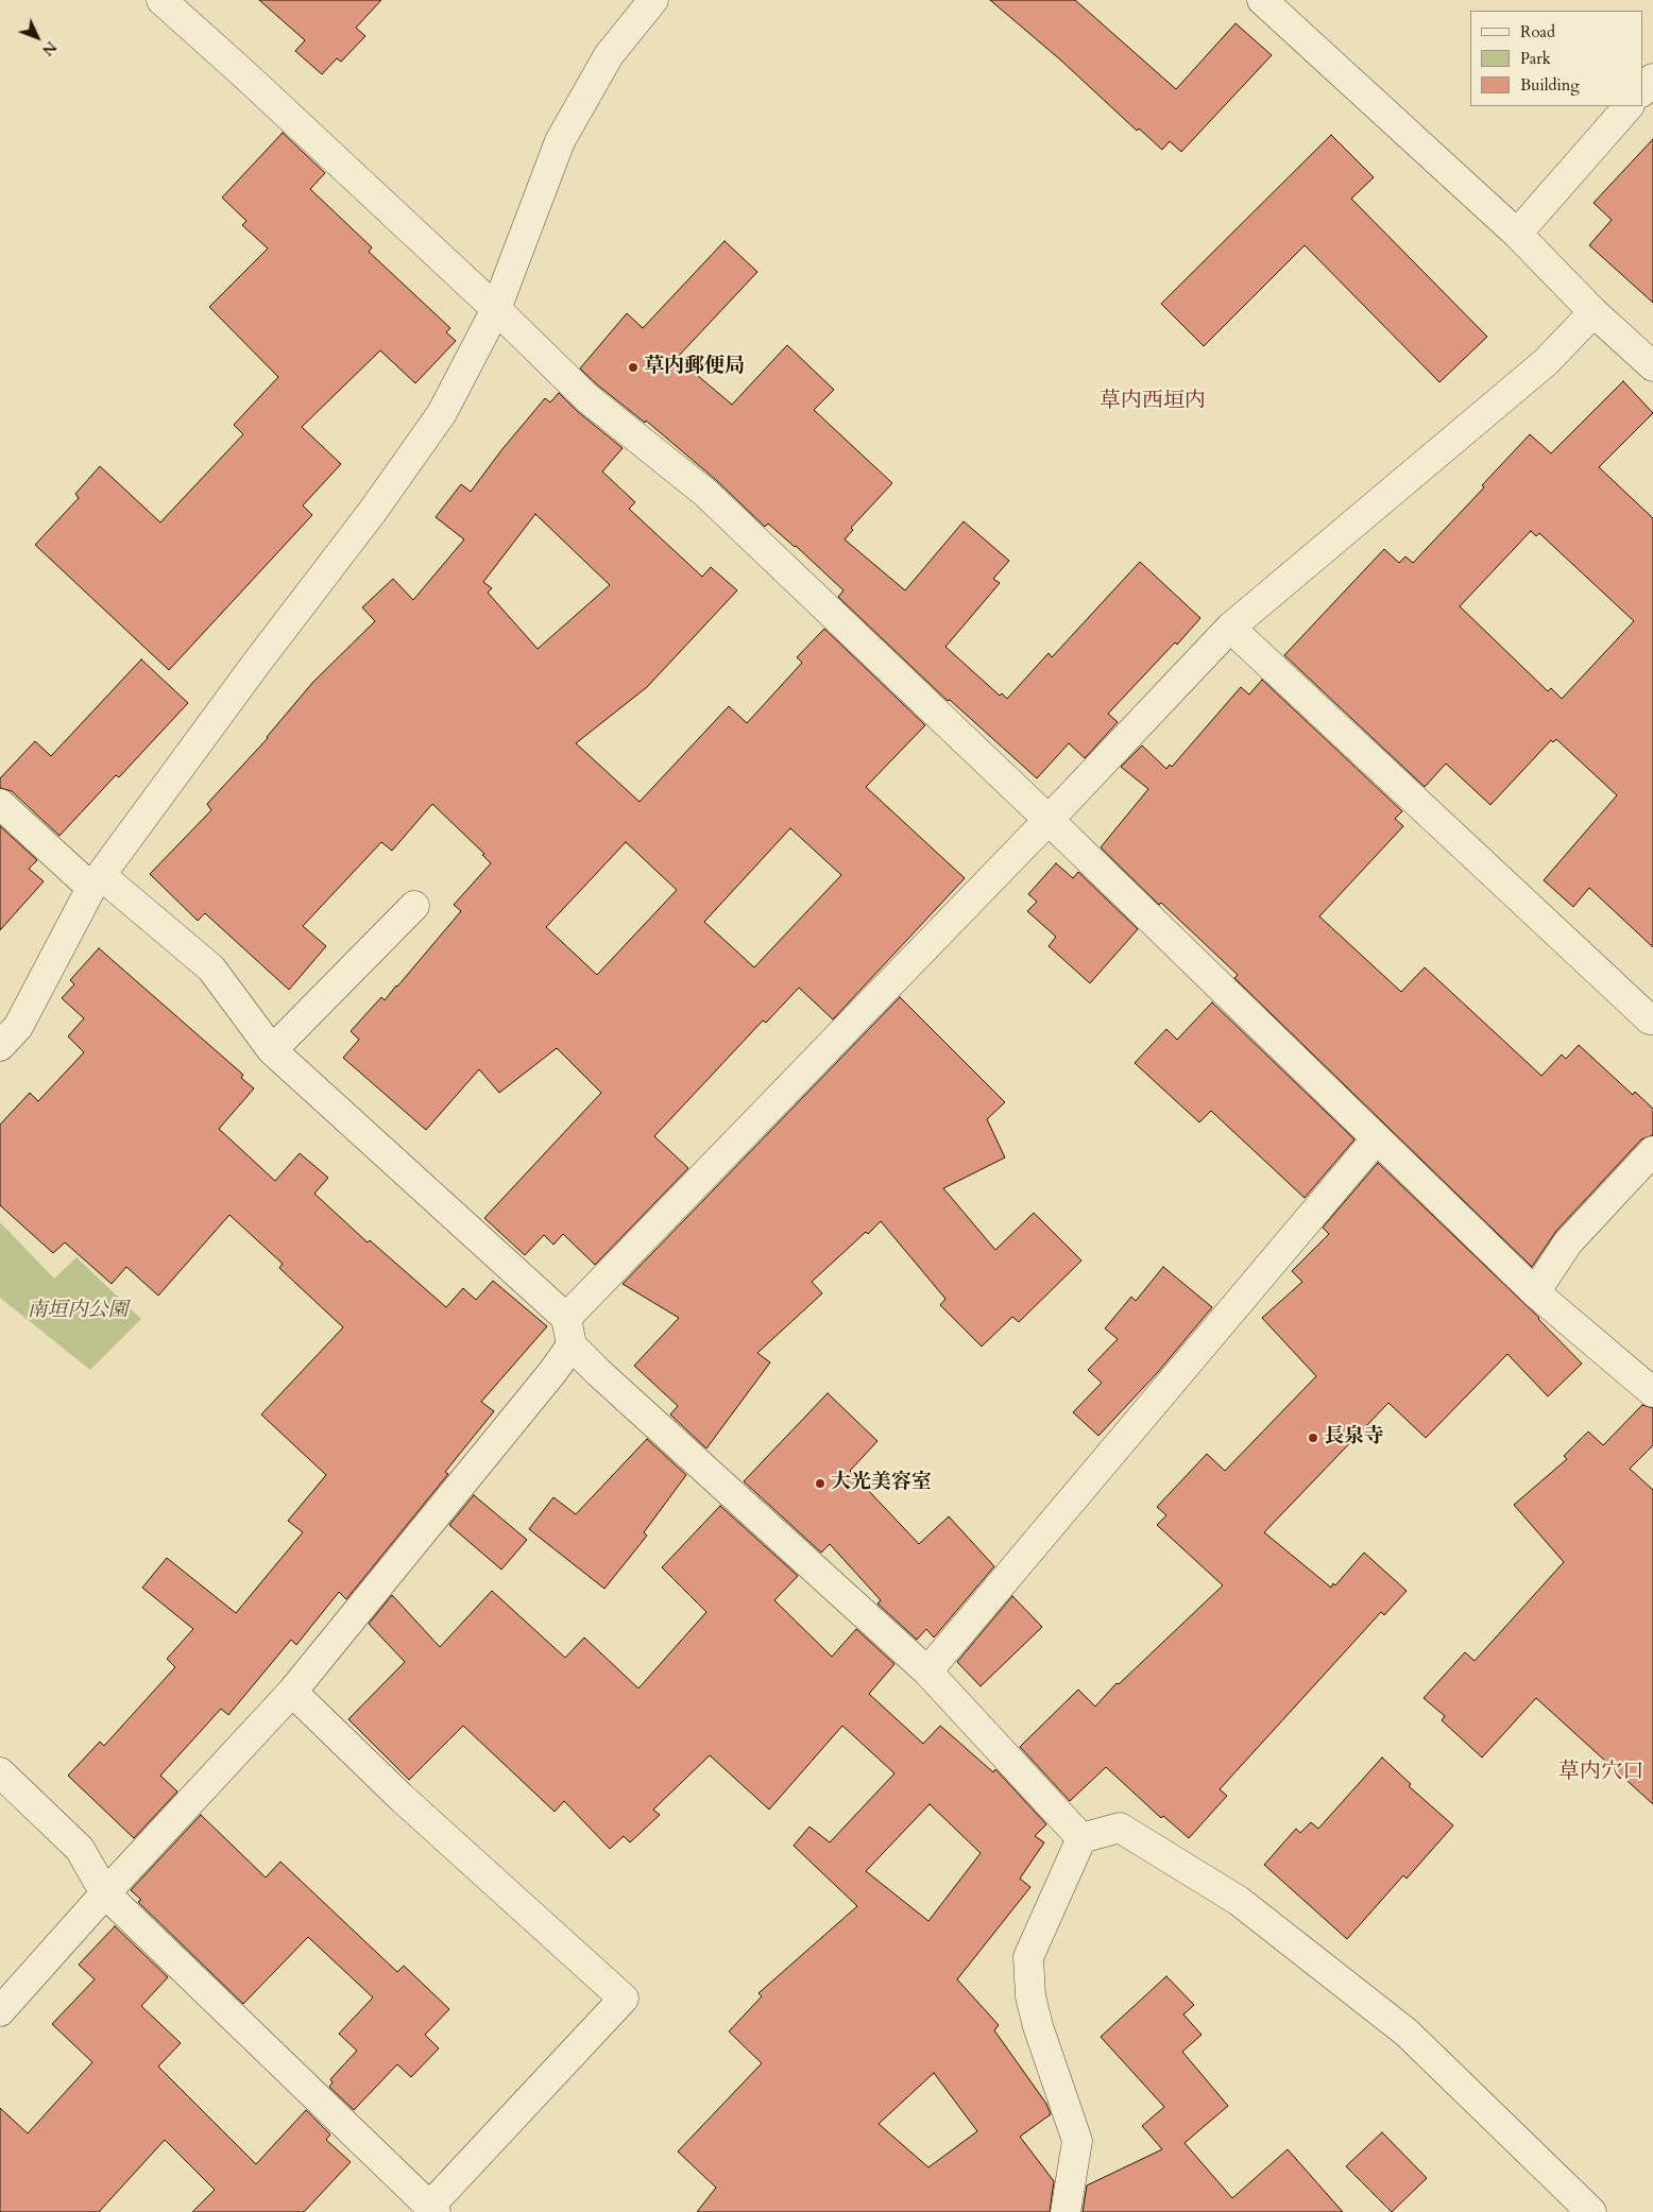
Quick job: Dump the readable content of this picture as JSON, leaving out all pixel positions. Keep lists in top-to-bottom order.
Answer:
{
  "districts": ["草内西垣内", "草内穴口"],
  "parks": ["南垣内公園"],
  "places": ["草内郵便局", "長泉寺", "大光美容室"],
  "legend": ["Road", "Park", "Building"],
  "north": "bottom right"
}
